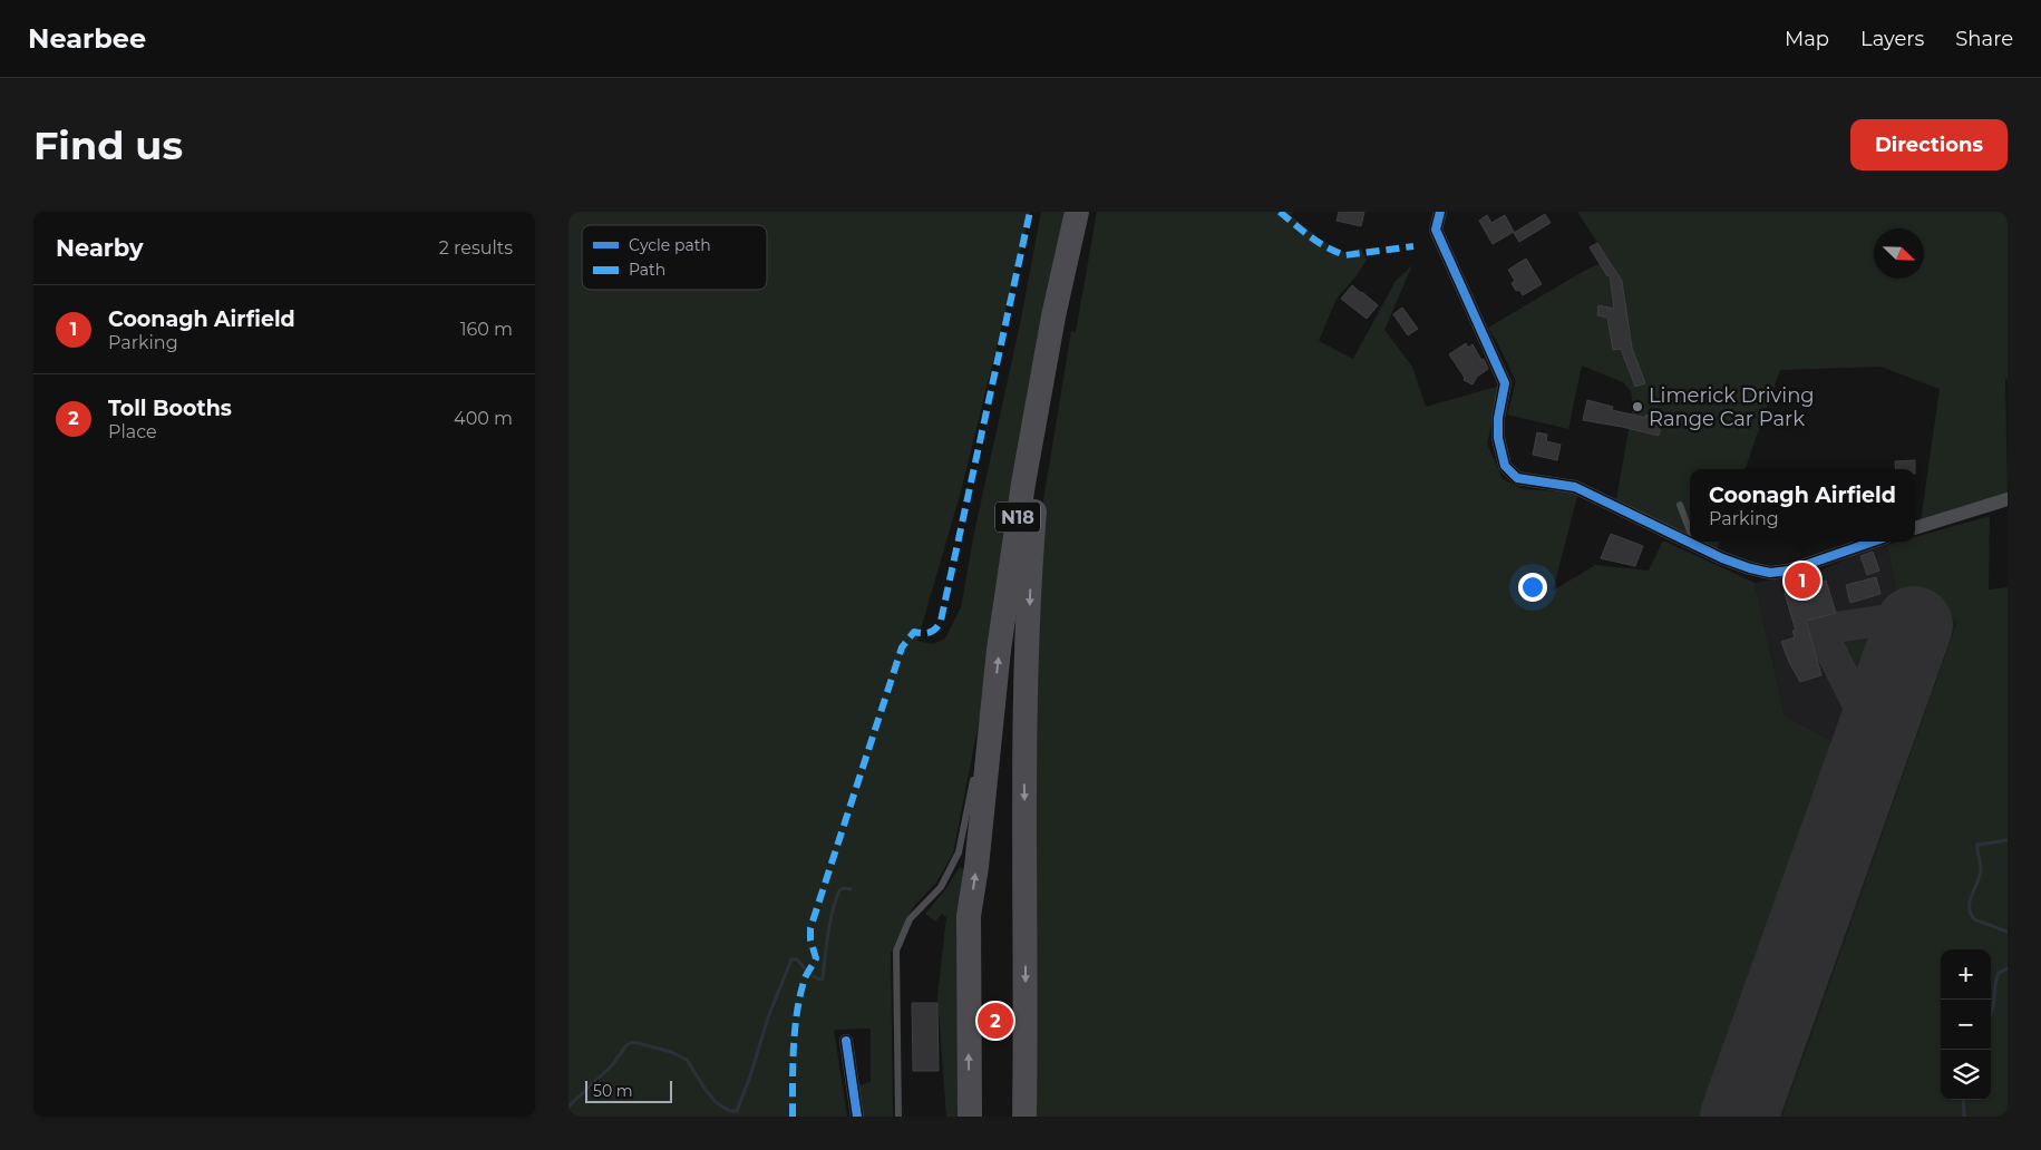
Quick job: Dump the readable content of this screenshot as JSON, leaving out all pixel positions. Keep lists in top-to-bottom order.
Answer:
{
  "streets": {
    "highway": ["N18"]
  },
  "places": ["Limerick Driving Range Car Park"],
  "legend": ["Cycle path", "Path"],
  "scale_bar": "50 m",
  "north": "bottom right",
  "page": {
    "header": "Nearbee",
    "nav": ["Map", "Layers", "Share"],
    "buttons": "Directions",
    "title": "Find us",
    "heading": ["Nearby", "2 results"],
    "list": [
      {
        "mark": "1",
        "name": "Coonagh Airfield",
        "note": "Parking",
        "value": "160 m"
      },
      {
        "mark": "2",
        "name": "Toll Booths",
        "note": "Place",
        "value": "400 m"
      }
    ],
    "popup": ["Coonagh Airfield", "Parking"],
    "pins": ["1", "2"],
    "map_buttons": ["+", "−"],
    "scale": "50 m"
  }
}
